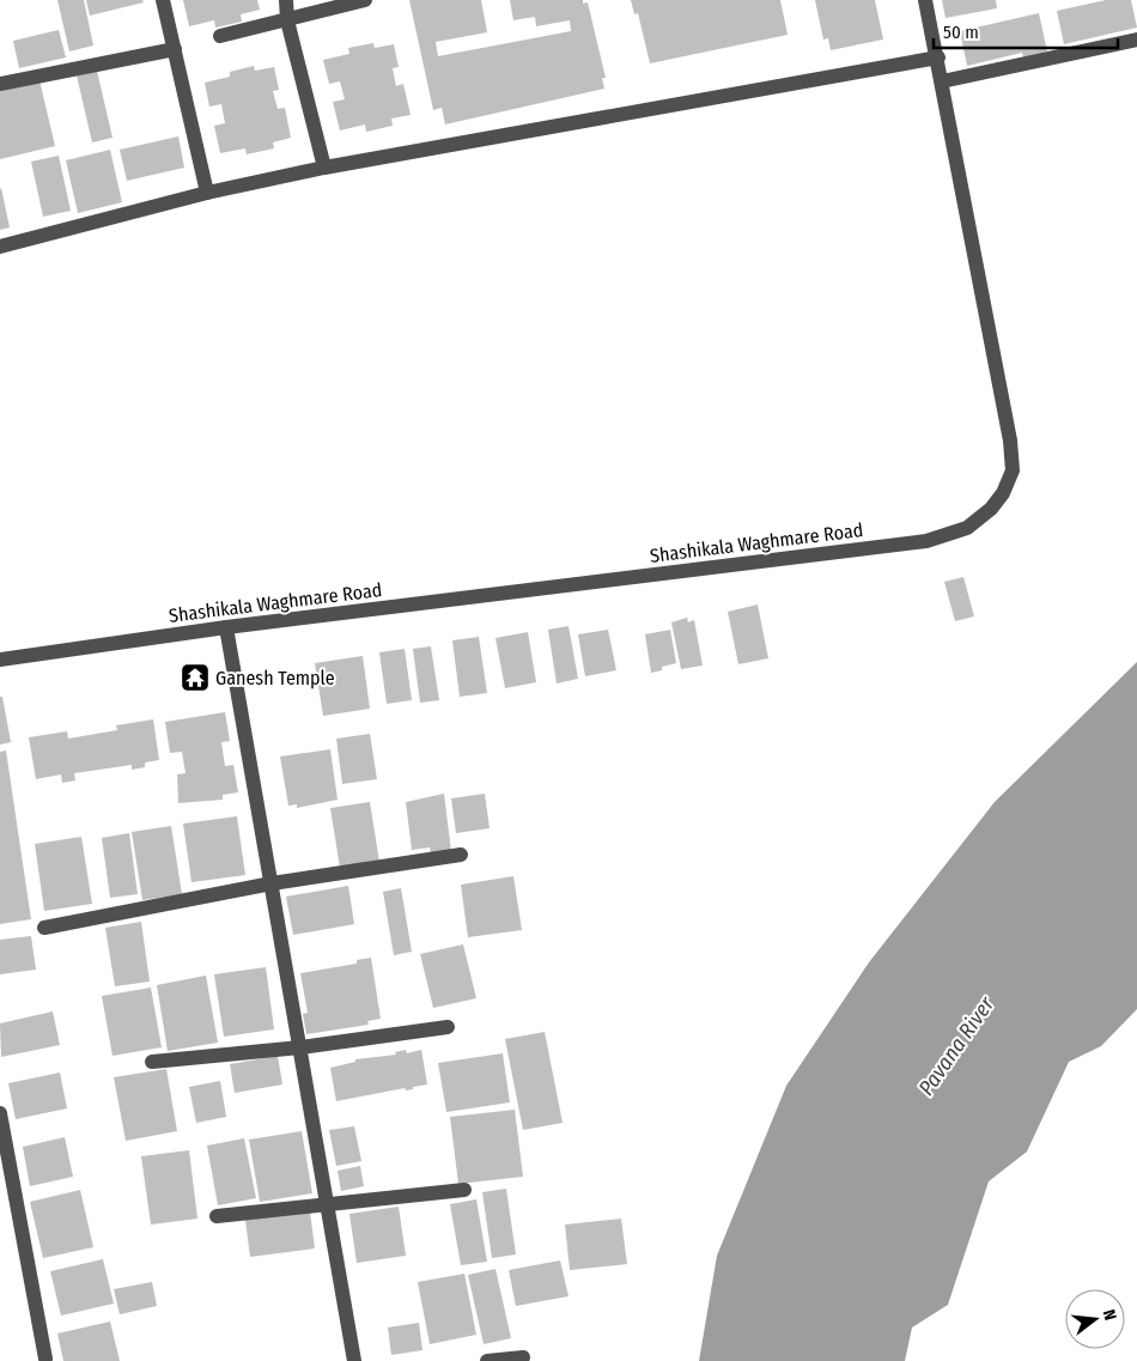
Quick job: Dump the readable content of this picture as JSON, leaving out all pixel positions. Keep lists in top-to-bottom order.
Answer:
{
  "streets": {
    "street": ["Shashikala Waghmare Road"]
  },
  "water": ["Pavana River"],
  "places": {
    "temple": ["Ganesh Temple"]
  },
  "scale_bar": "50 m",
  "north": "right"
}
